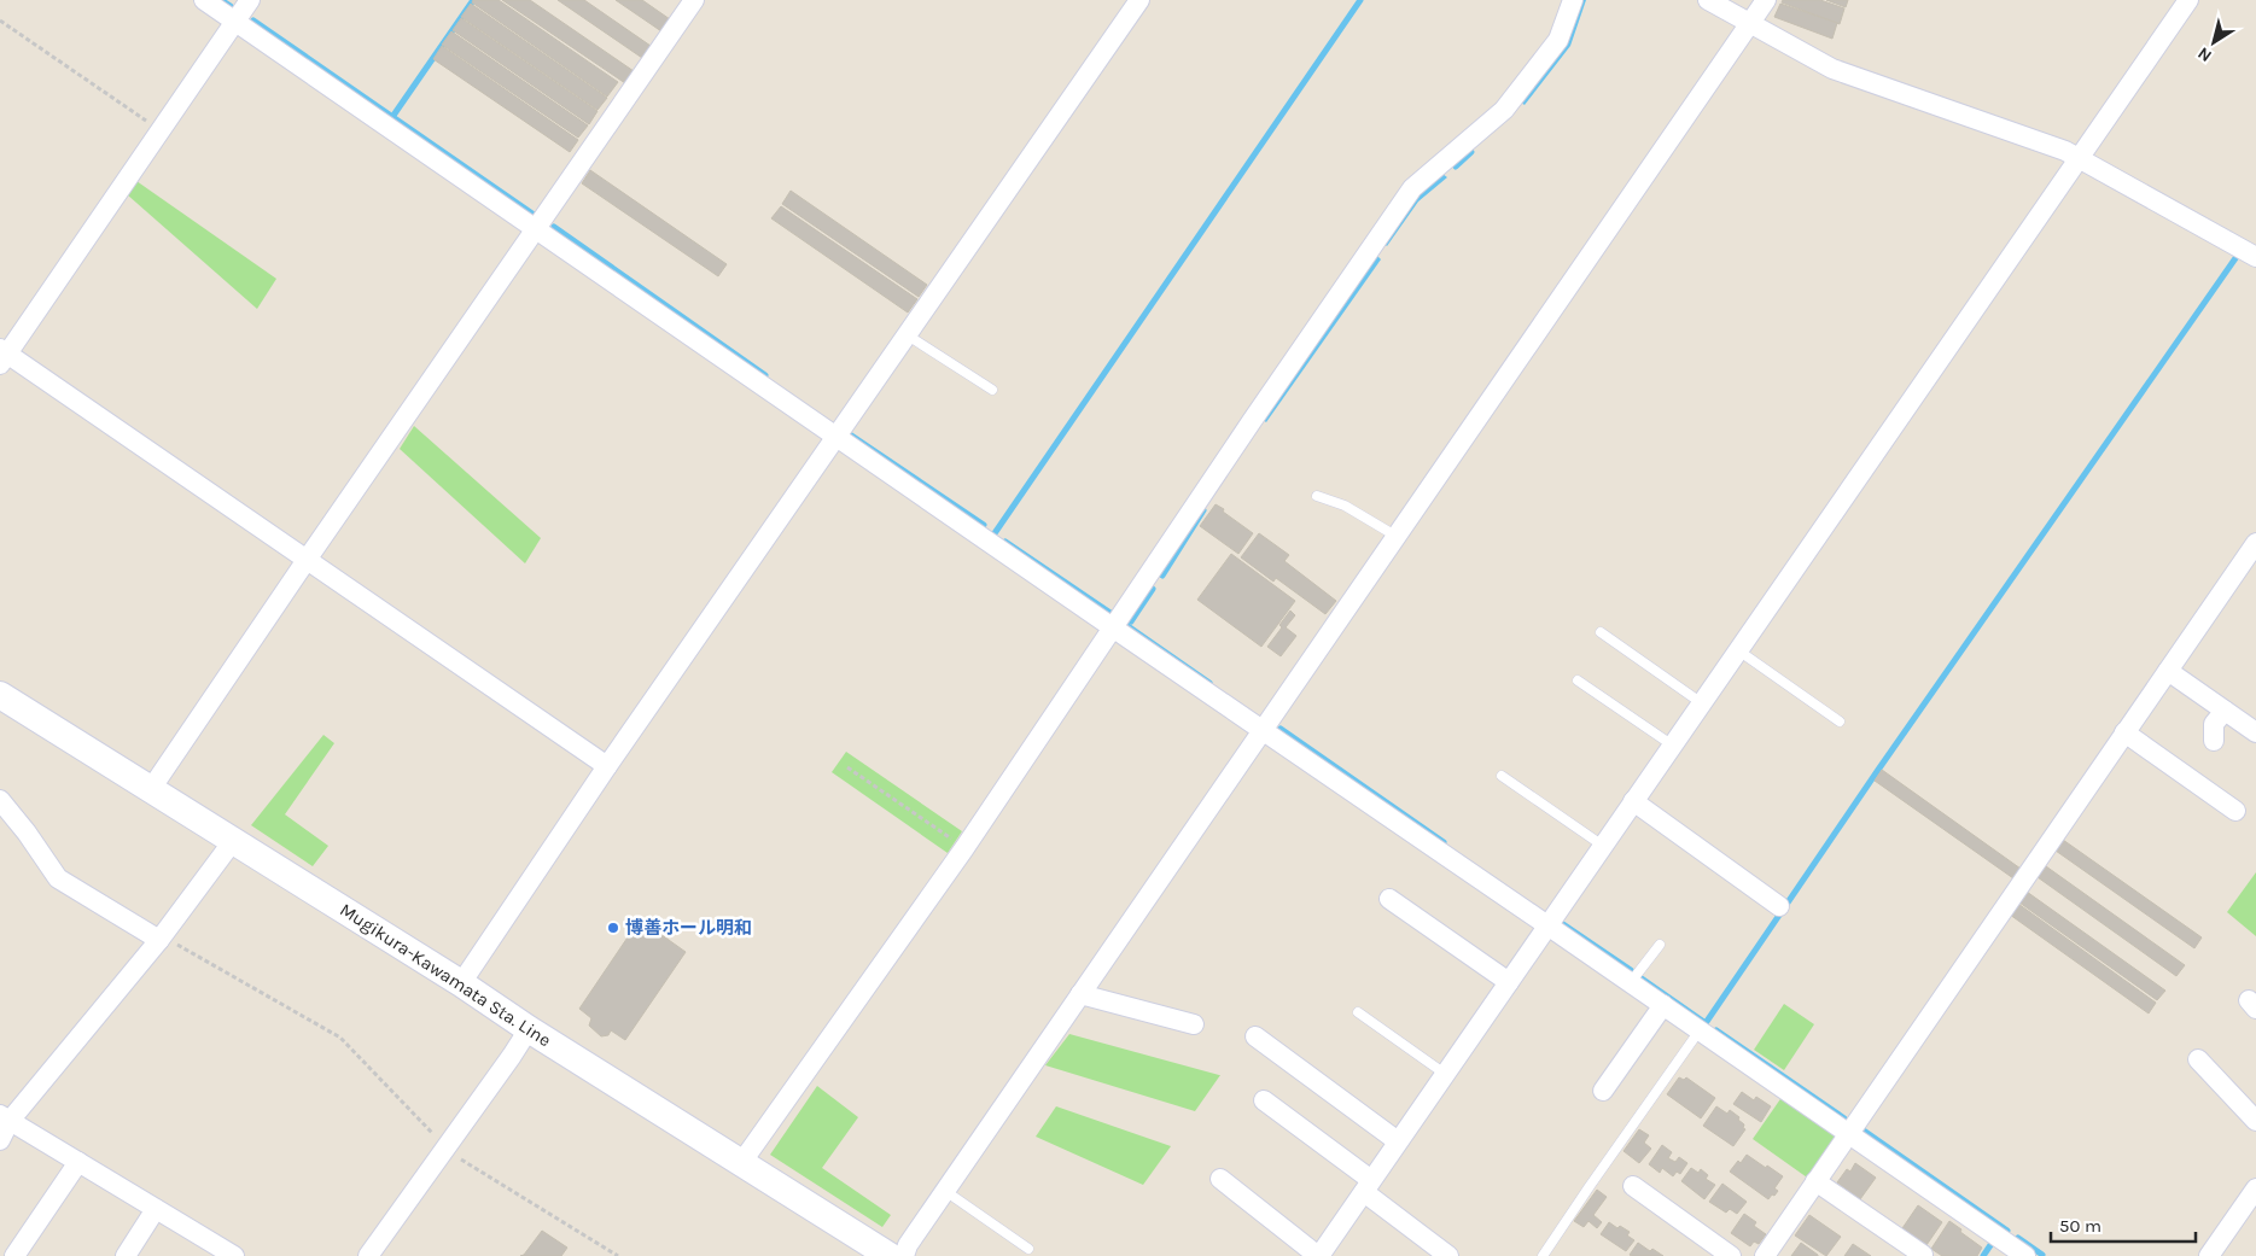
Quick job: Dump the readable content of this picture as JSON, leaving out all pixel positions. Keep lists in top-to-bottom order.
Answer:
{
  "streets": {
    "main road": ["Mugikura-Kawamata Sta. Line"]
  },
  "places": ["博善ホール明和"],
  "scale_bar": "50 m",
  "north": "bottom left"
}
